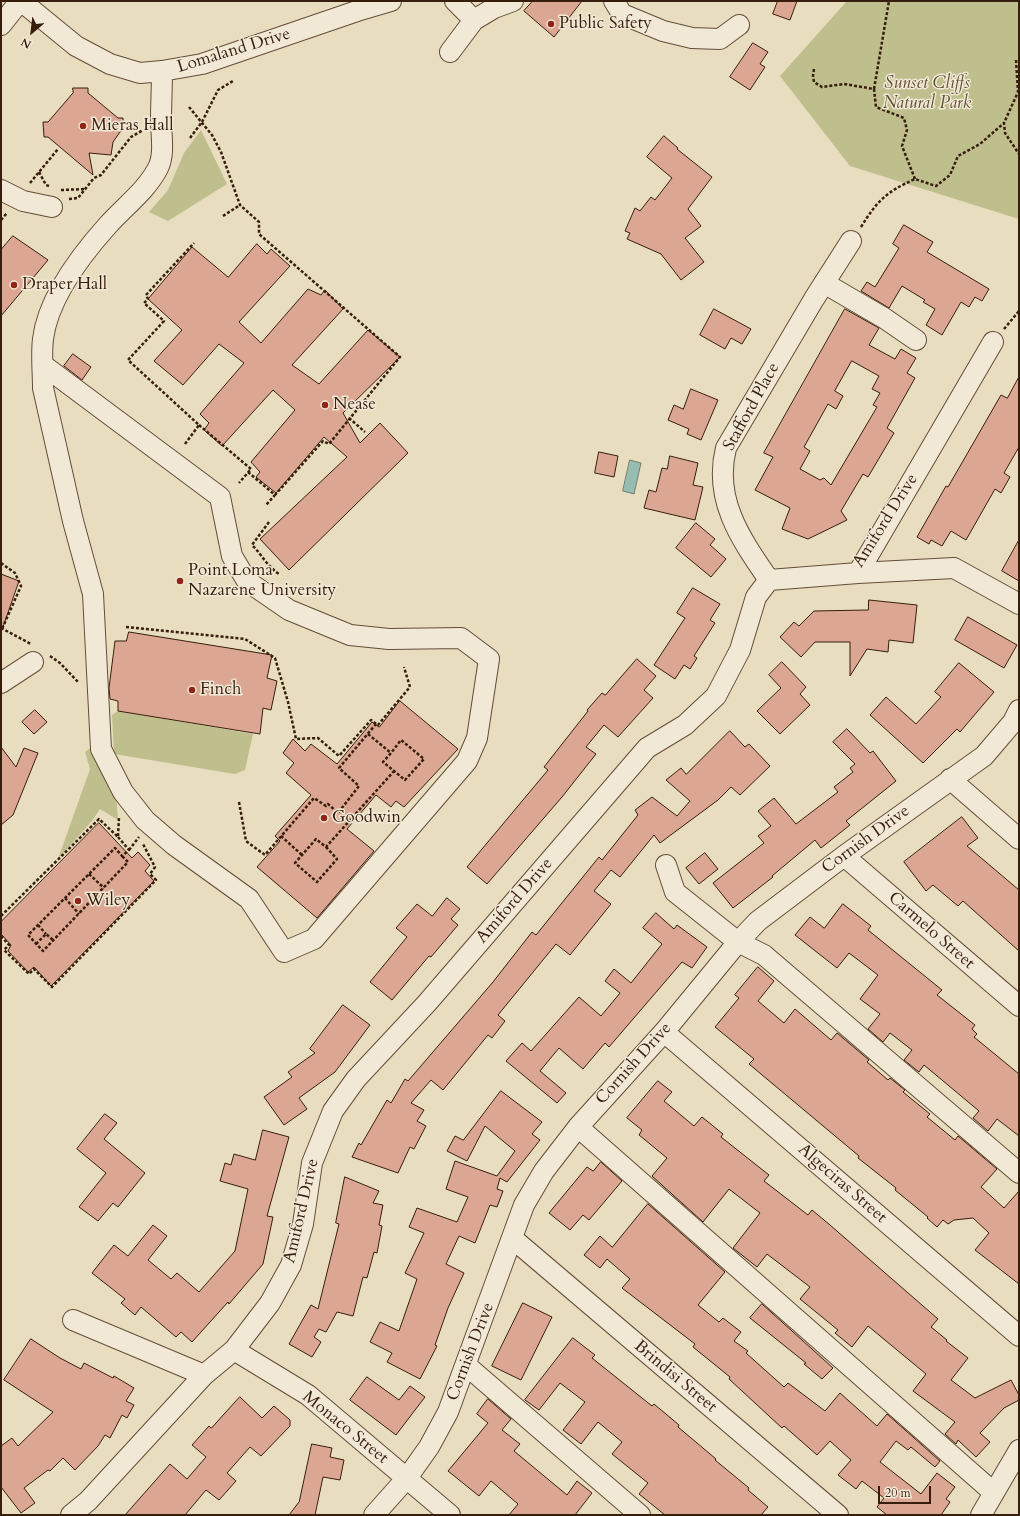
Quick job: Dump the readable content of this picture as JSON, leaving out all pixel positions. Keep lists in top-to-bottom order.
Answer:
{
  "streets": {
    "street": [
      "Lomaland Drive",
      "Stafford Place",
      "Amiford Drive",
      "Cornish Drive",
      "Carmelo Street",
      "Algeciras Street",
      "Brindisi Street",
      "Monaco Street"
    ]
  },
  "crossings": [
    ["Stafford Place", "Amiford Drive"],
    ["Amiford Drive", "Monaco Street"],
    ["Cornish Drive", "Carmelo Street"],
    ["Cornish Drive", "Algeciras Street"],
    ["Cornish Drive", "Brindisi Street"],
    ["Cornish Drive", "Monaco Street"]
  ],
  "parks": ["Sunset Cliffs Natural Park"],
  "places": [
    "Public Safety",
    "Mieras Hall",
    "Draper Hall",
    "Nease",
    "Point Loma Nazarene University",
    "Finch",
    "Goodwin",
    "Wiley"
  ],
  "scale_bar": "20 m",
  "north": "bottom left"
}
